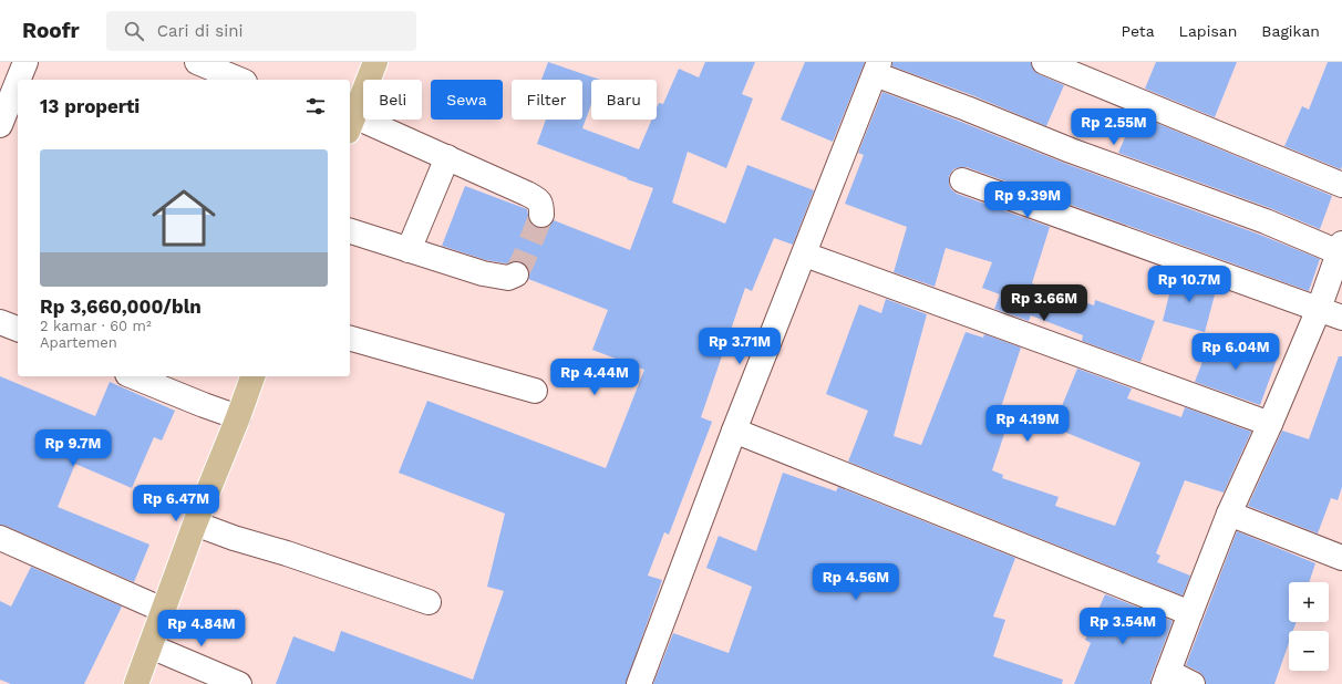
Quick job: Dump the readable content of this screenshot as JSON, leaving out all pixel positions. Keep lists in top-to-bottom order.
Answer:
{
  "page": {
    "header": "Roofr",
    "search": "Cari di sini",
    "nav": ["Peta", "Lapisan", "Bagikan"],
    "chip": [
      "Beli",
      "Sewa",
      "Filter",
      "Baru"
    ],
    "heading": "13 properti",
    "price": [
      "Rp 2.55M",
      "Rp 9.39M",
      "Rp 10.7M",
      "Rp 3.66M",
      "Rp 3.71M",
      "Rp 6.04M",
      "Rp 4.44M",
      "Rp 4.19M",
      "Rp 9.7M",
      "Rp 6.47M",
      "Rp 4.56M",
      "Rp 3.54M",
      "Rp 4.84M"
    ],
    "list": [
      {
        "name": "Rp 3,660,000/bln",
        "note": "2 kamar · 60 m² · Apartemen"
      }
    ],
    "map_buttons": ["+", "−"]
  }
}
